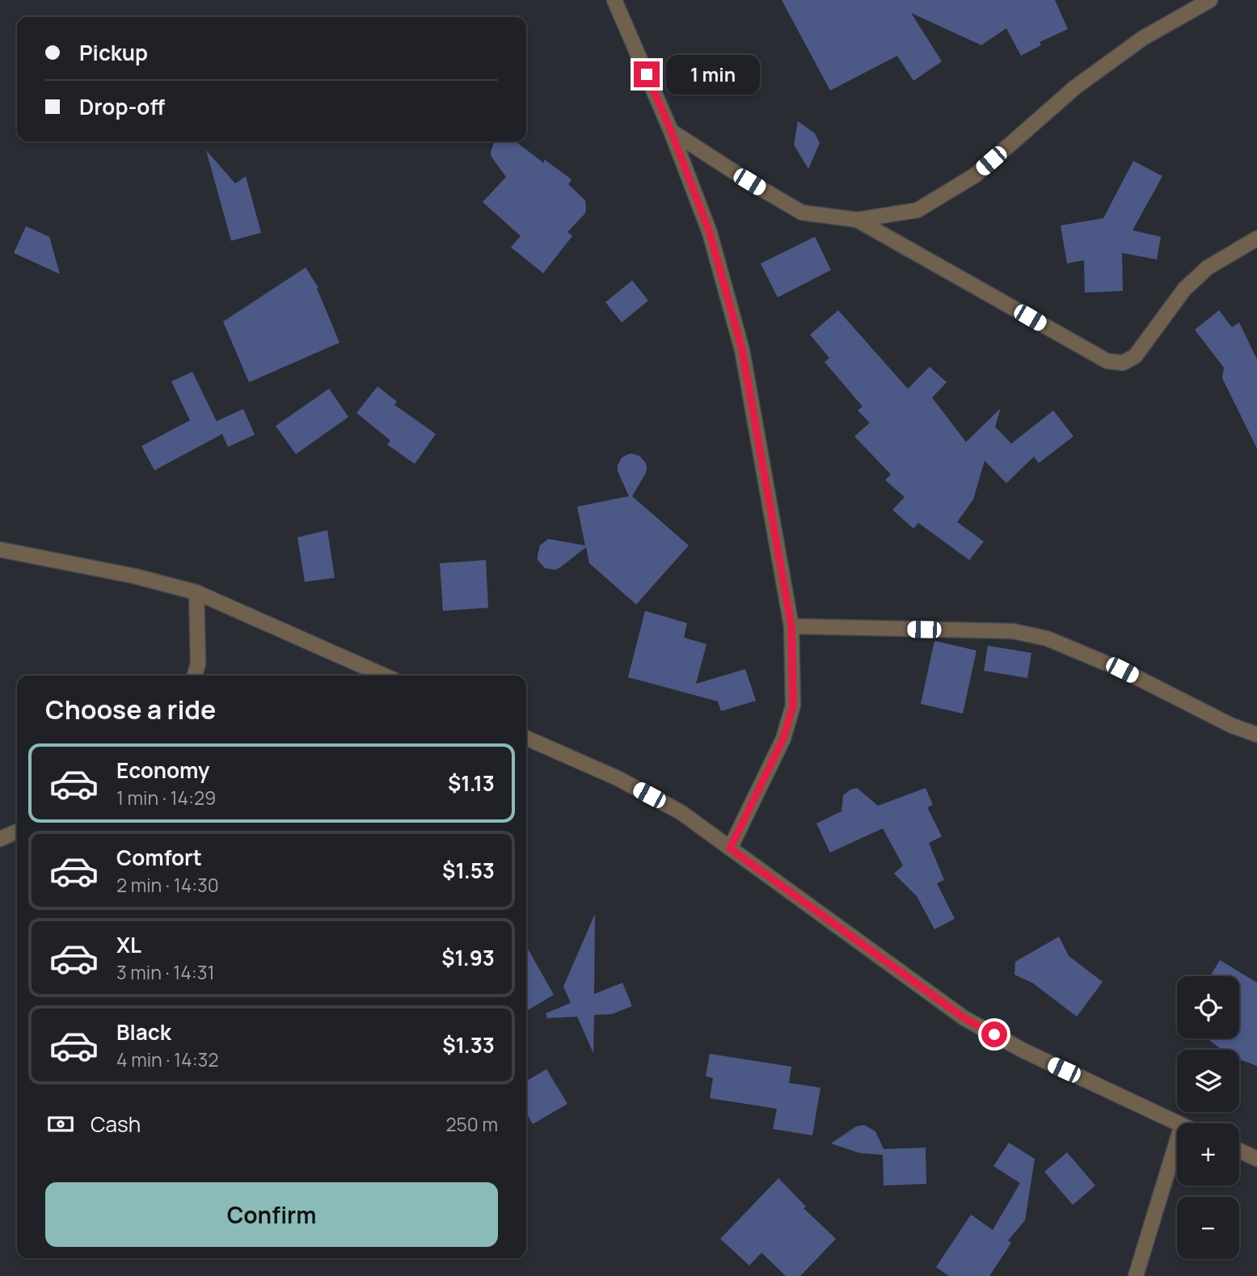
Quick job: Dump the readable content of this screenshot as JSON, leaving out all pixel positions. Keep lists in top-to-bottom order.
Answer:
{
  "page": {
    "banner": ["Pickup", "Drop-off"],
    "bubble": "1 min",
    "heading": "Choose a ride",
    "list": [
      {
        "name": "Economy",
        "note": "1 min · 14:29",
        "value": "$1.13"
      },
      {
        "name": "Comfort",
        "note": "2 min · 14:30",
        "value": "$1.53"
      },
      {
        "name": "XL",
        "note": "3 min · 14:31",
        "value": "$1.93"
      },
      {
        "name": "Black",
        "note": "4 min · 14:32",
        "value": "$1.33"
      }
    ],
    "map_buttons": ["+", "−"],
    "pay": ["Cash", "250 m"],
    "buttons": "Confirm"
  }
}
